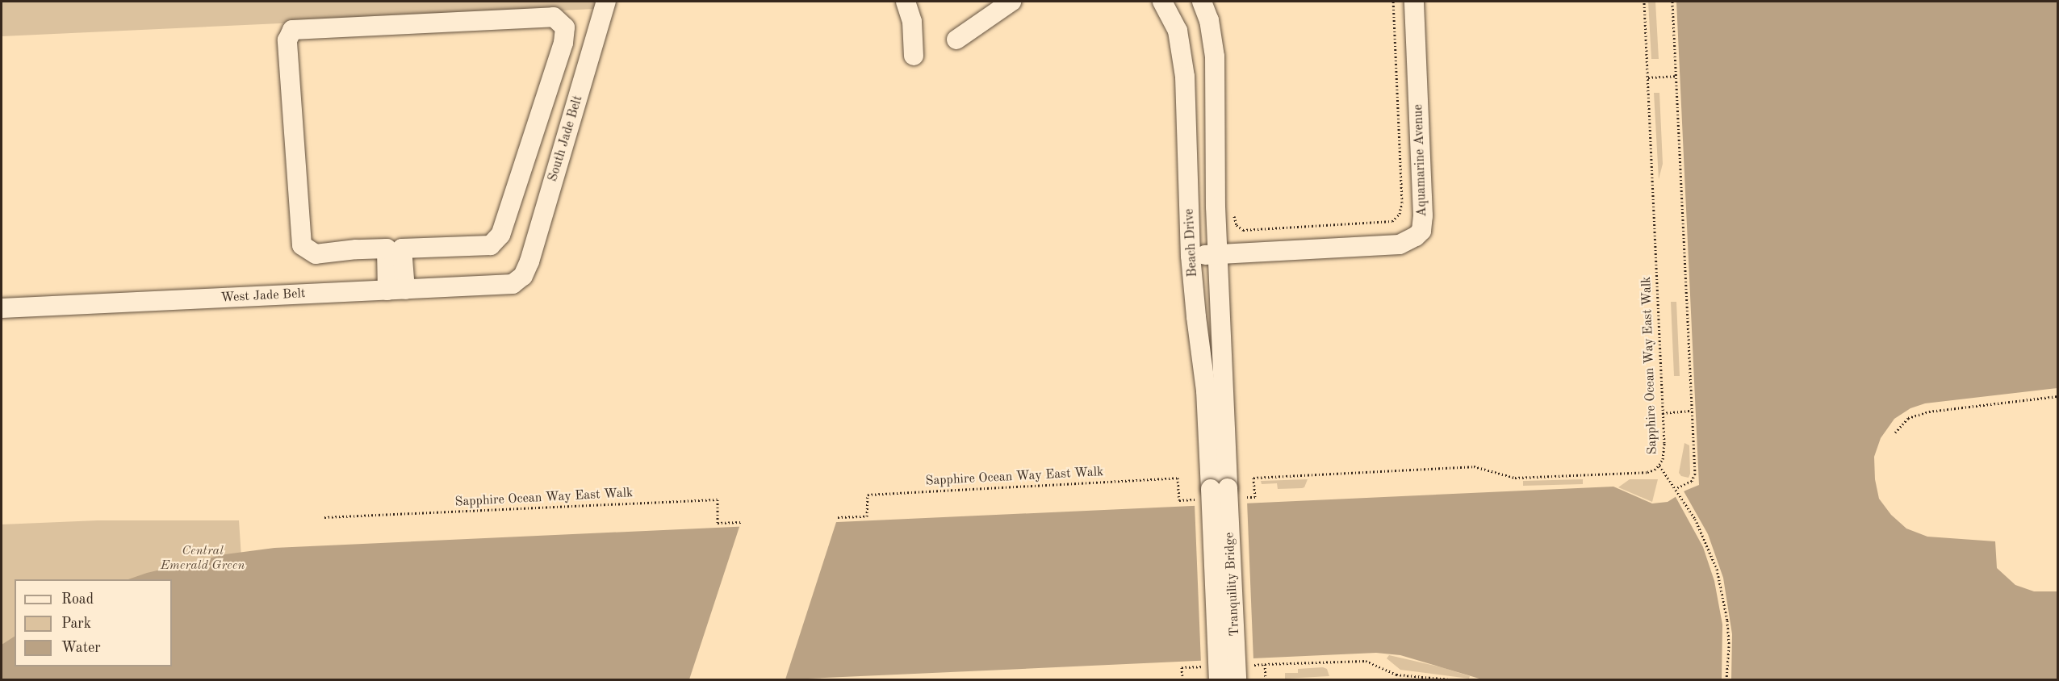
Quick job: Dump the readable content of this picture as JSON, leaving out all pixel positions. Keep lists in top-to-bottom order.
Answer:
{
  "streets": {
    "street": [
      "South Jade Belt",
      "Aquamarine Avenue",
      "Beach Drive",
      "West Jade Belt",
      "Tranquility Bridge"
    ],
    "path": ["Sapphire Ocean Way East Walk"]
  },
  "crossings": [
    ["South Jade Belt", "West Jade Belt"],
    ["Aquamarine Avenue", "Beach Drive"],
    ["Beach Drive", "Tranquility Bridge"]
  ],
  "parks": ["Central Emerald Green"],
  "legend": ["Road", "Park", "Water"]
}
